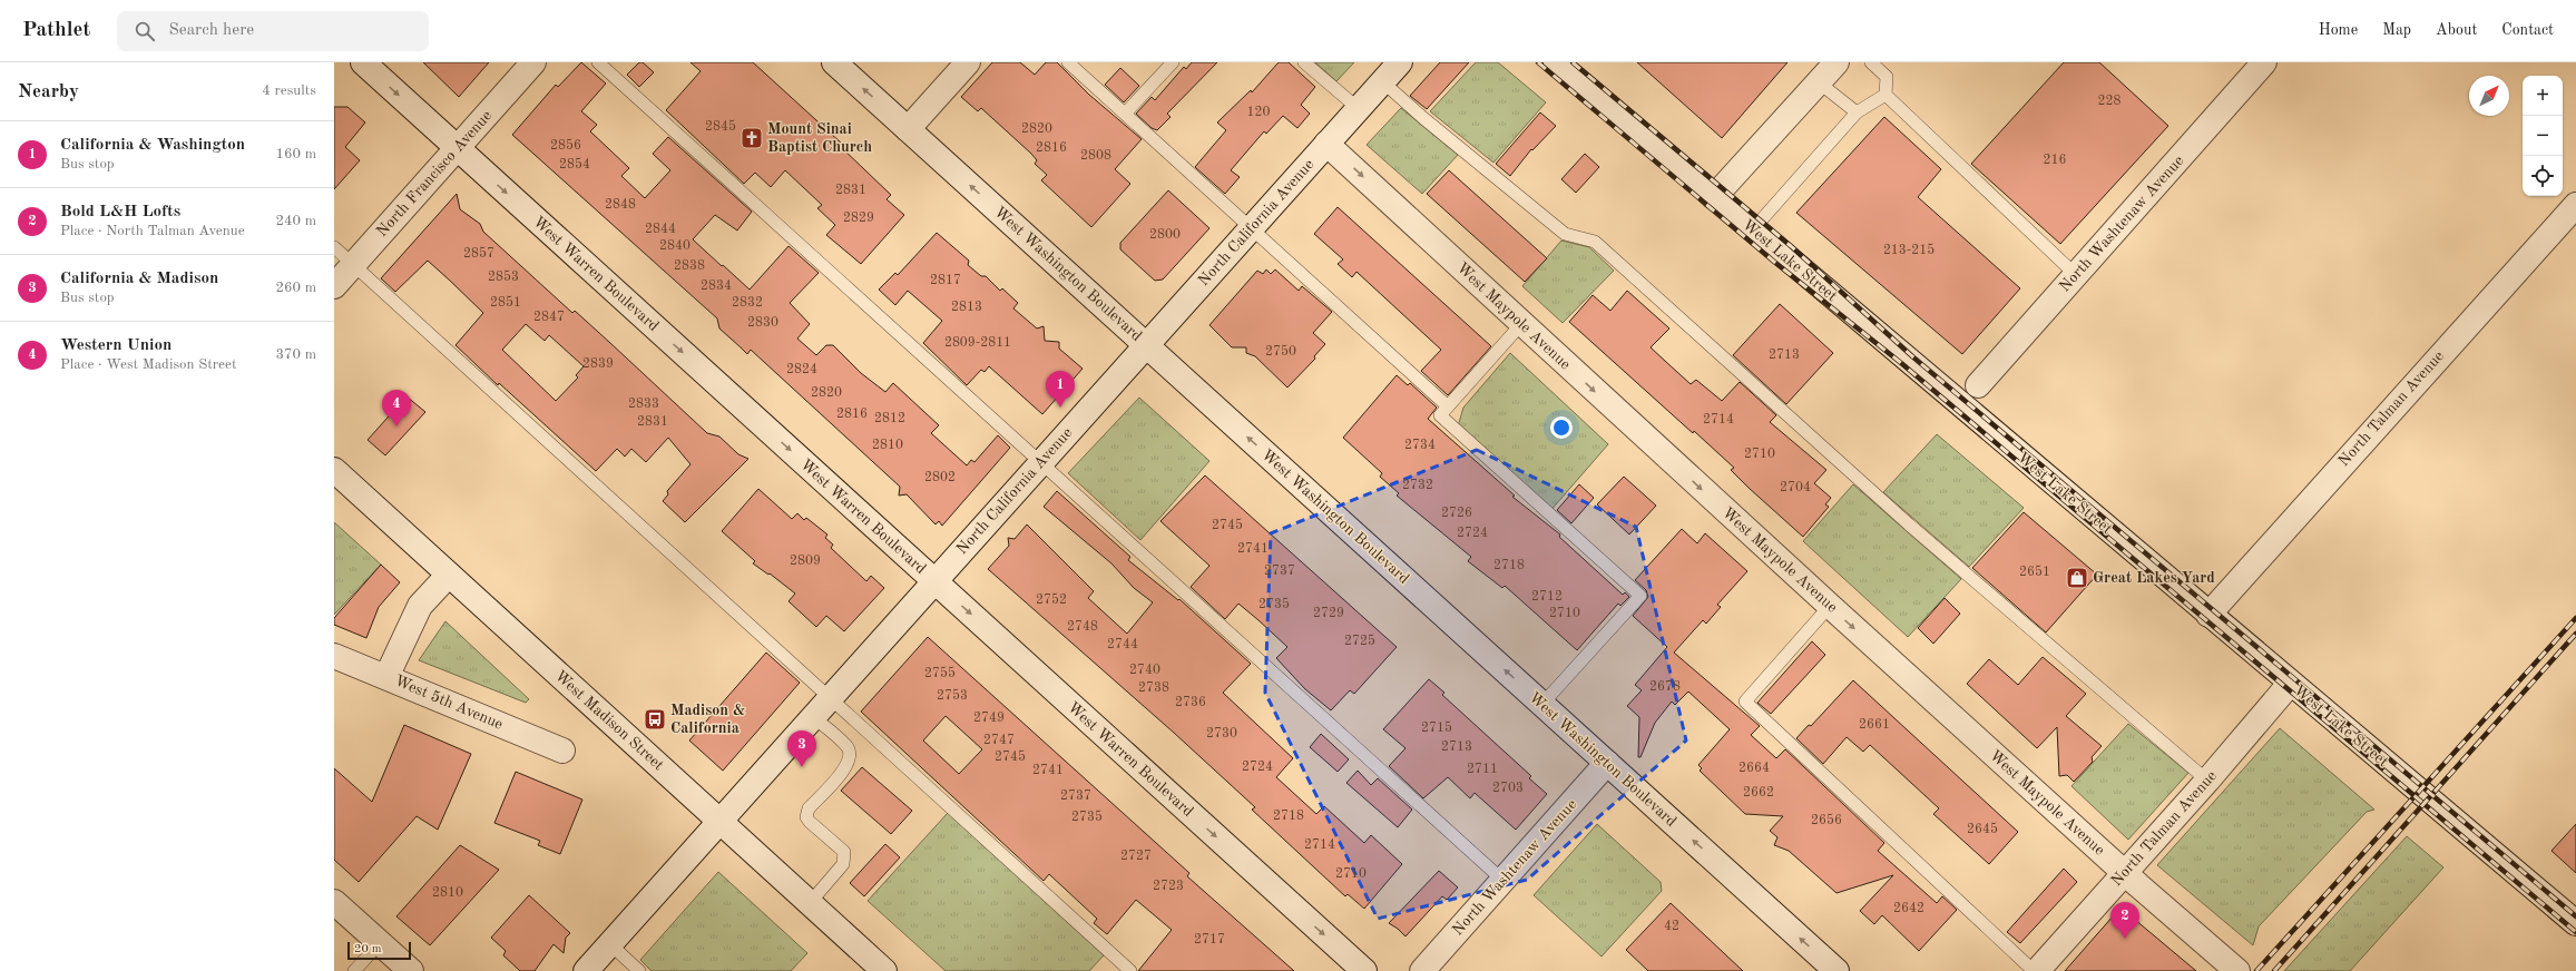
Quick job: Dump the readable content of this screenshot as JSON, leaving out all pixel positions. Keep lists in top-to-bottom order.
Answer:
{
  "streets": {
    "street": [
      "North Francisco Avenue",
      "North California Avenue",
      "North Washtenaw Avenue",
      "West Lake Street",
      "West Warren Boulevard",
      "West Washington Boulevard",
      "West Maypole Avenue",
      "North Talman Avenue",
      "West 5th Avenue",
      "West Madison Street"
    ]
  },
  "crossings": [
    ["North Francisco Avenue", "West Warren Boulevard"],
    ["North California Avenue", "West Warren Boulevard"],
    ["North California Avenue", "West Washington Boulevard"],
    ["North California Avenue", "West Maypole Avenue"],
    ["North California Avenue", "West Madison Street"],
    ["North Washtenaw Avenue", "West Lake Street"],
    ["North Washtenaw Avenue", "West Washington Boulevard"],
    ["West Lake Street", "North Talman Avenue"],
    ["West Maypole Avenue", "North Talman Avenue"]
  ],
  "one_way": ["West Warren Boulevard", "West Washington Boulevard", "West Maypole Avenue"],
  "places": {
    "church": ["Mount Sinai Baptist Church"],
    "shop": ["Great Lakes Yard"],
    "bus stop": ["Madison & California"]
  },
  "house_numbers": [
    "228",
    "120",
    "2845",
    "2820",
    "2856",
    "2816",
    "2808",
    "216",
    "2854",
    "2831",
    "2848",
    "2829",
    "2844",
    "2800",
    "2840",
    "213-215",
    "2857",
    "2838",
    "2853",
    "2817",
    "2834",
    "2851",
    "2832",
    "2813",
    "2847",
    "2830",
    "2809-2811",
    "2750",
    "2713",
    "2839",
    "2824",
    "2820",
    "2833",
    "2816",
    "2812",
    "2714",
    "2831",
    "2810",
    "2734",
    "2710",
    "2802",
    "2732",
    "2704",
    "2726",
    "2745",
    "2724",
    "2741",
    "2809",
    "2718",
    "2737",
    "2651",
    "2712",
    "2752",
    "2735",
    "2729",
    "2710",
    "2748",
    "2725",
    "2744",
    "2740",
    "2755",
    "2678",
    "2738",
    "2753",
    "2736",
    "2749",
    "2661",
    "2715",
    "2730",
    "2747",
    "2713",
    "2745",
    "2724",
    "2664",
    "2711",
    "2741",
    "2703",
    "2662",
    "2737",
    "2718",
    "2735",
    "2656",
    "2645",
    "2714",
    "2727",
    "2710",
    "2723",
    "2810",
    "2642",
    "42",
    "2717"
  ],
  "scale_bar": "20 m",
  "north": "top right",
  "page": {
    "header": "Pathlet",
    "search": "Search here",
    "nav": [
      "Home",
      "Map",
      "About",
      "Contact"
    ],
    "heading": ["Nearby", "4 results"],
    "map_buttons": ["+", "−"],
    "list": [
      {
        "mark": "1",
        "name": "California & Washington",
        "note": "Bus stop",
        "value": "160 m"
      },
      {
        "mark": "2",
        "name": "Bold L&H Lofts",
        "note": "Place · North Talman Avenue",
        "value": "240 m"
      },
      {
        "mark": "3",
        "name": "California & Madison",
        "note": "Bus stop",
        "value": "260 m"
      },
      {
        "mark": "4",
        "name": "Western Union",
        "note": "Place · West Madison Street",
        "value": "370 m"
      }
    ],
    "pins": [
      "1",
      "4",
      "3",
      "2"
    ],
    "scale": "20 m"
  }
}
